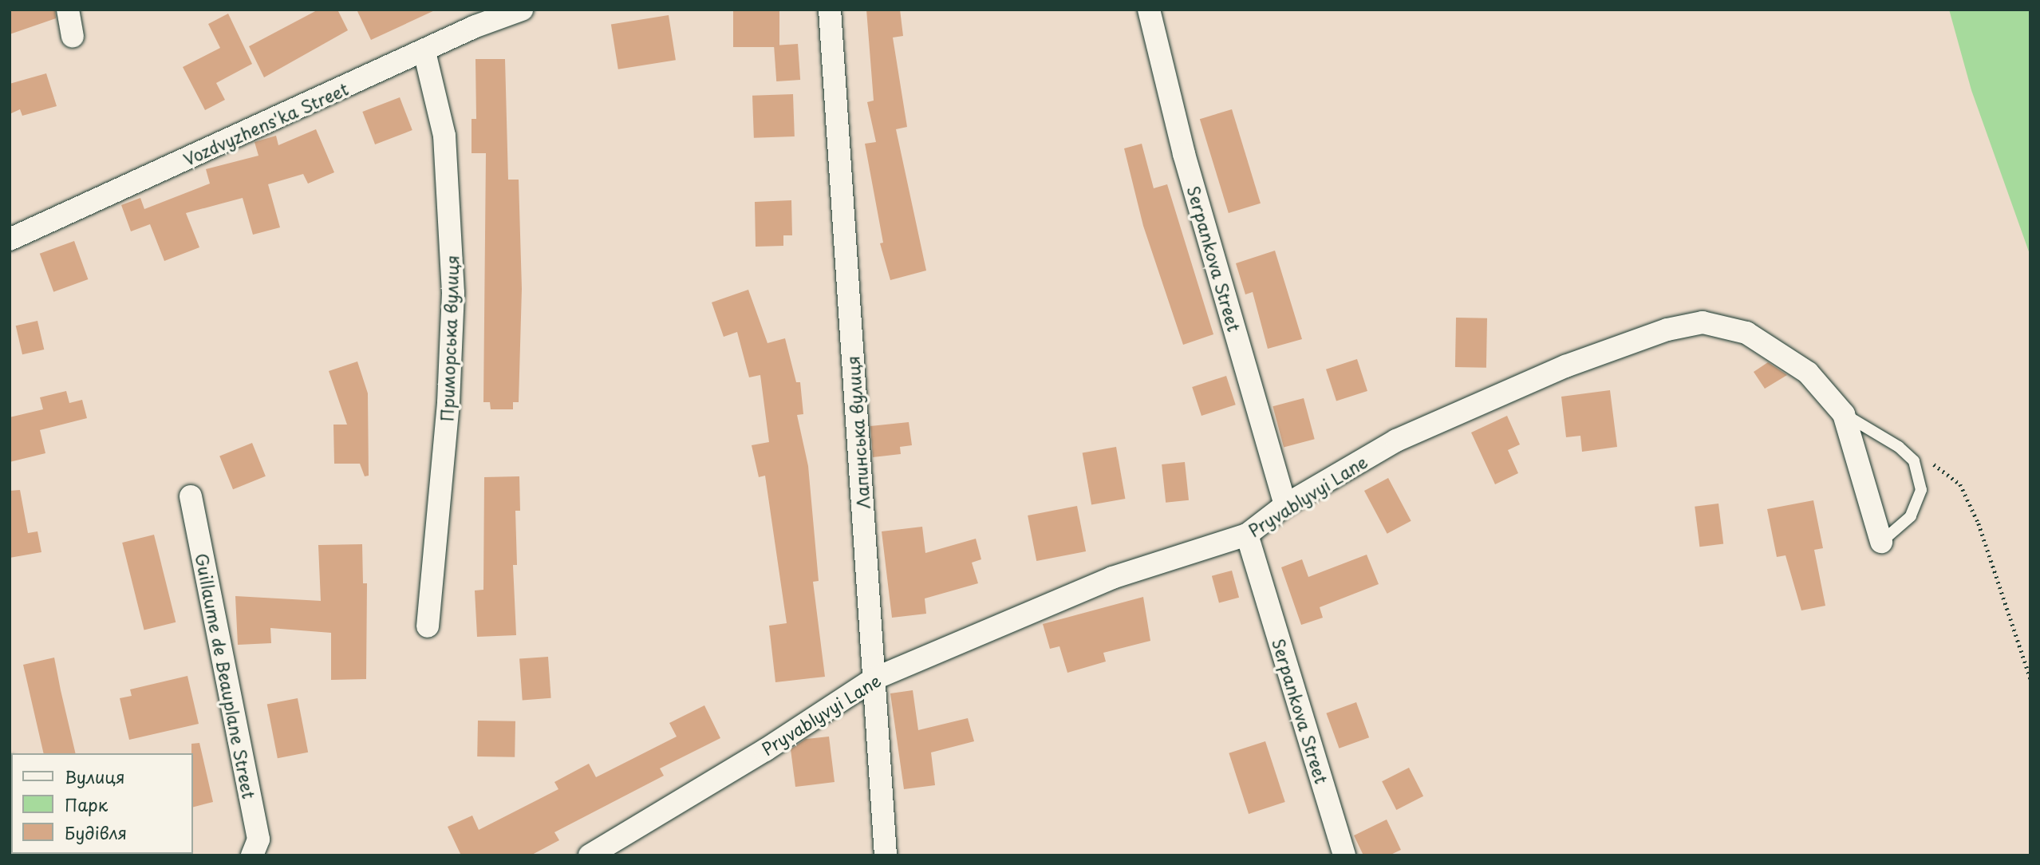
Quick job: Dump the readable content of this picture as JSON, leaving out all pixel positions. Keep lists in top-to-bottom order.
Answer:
{
  "streets": {
    "street": [
      "Vozdvyzhens'ka Street",
      "Serpankova Street",
      "Приморська вулиця",
      "Лапинська вулиця",
      "Pryvablyvyi Lane",
      "Guillaume de Beauplane Street"
    ]
  },
  "crossings": [
    ["Vozdvyzhens'ka Street", "Приморська вулиця"],
    ["Serpankova Street", "Pryvablyvyi Lane"],
    ["Лапинська вулиця", "Pryvablyvyi Lane"]
  ],
  "legend": ["Вулиця", "Парк", "Будівля"]
}
